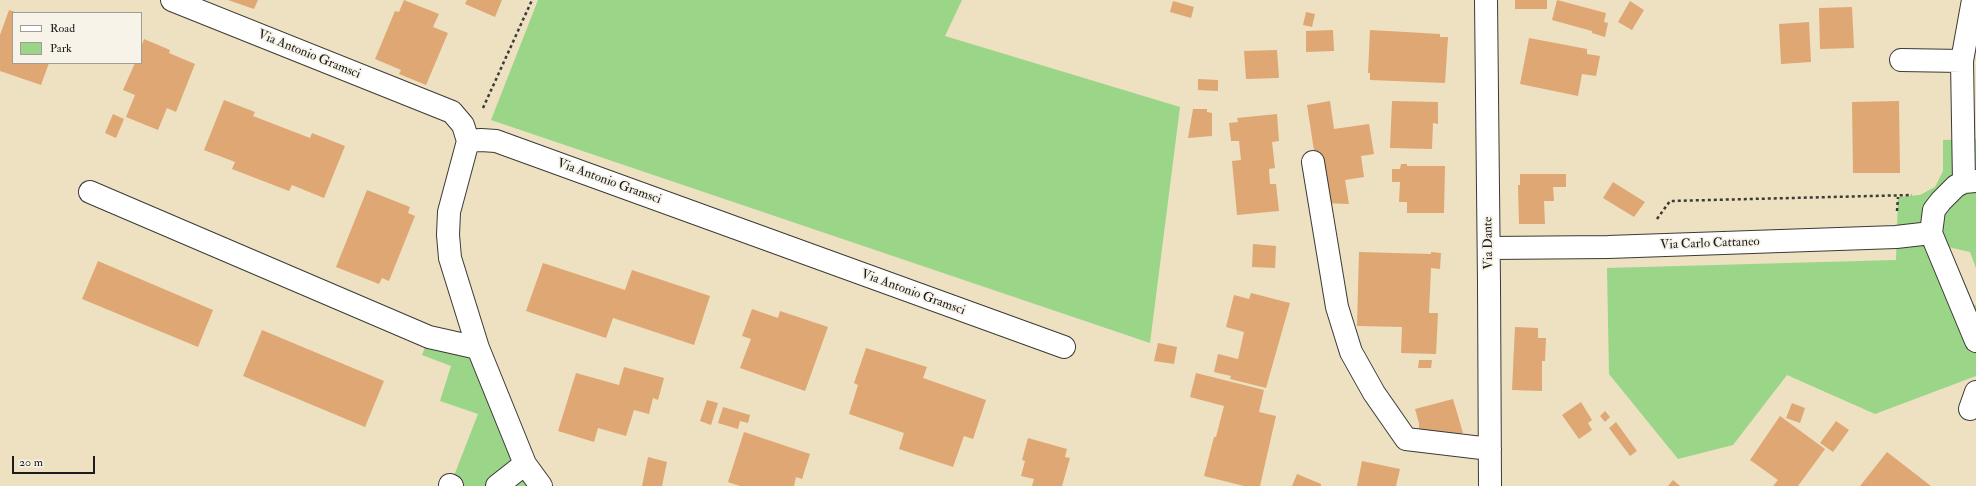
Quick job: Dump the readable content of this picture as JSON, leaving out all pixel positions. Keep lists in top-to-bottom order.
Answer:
{
  "streets": {
    "street": ["Via Antonio Gramsci", "Via Dante", "Via Carlo Cattaneo"]
  },
  "crossings": [
    ["Via Dante", "Via Carlo Cattaneo"]
  ],
  "legend": ["Road", "Park"],
  "scale_bar": "20 m"
}
